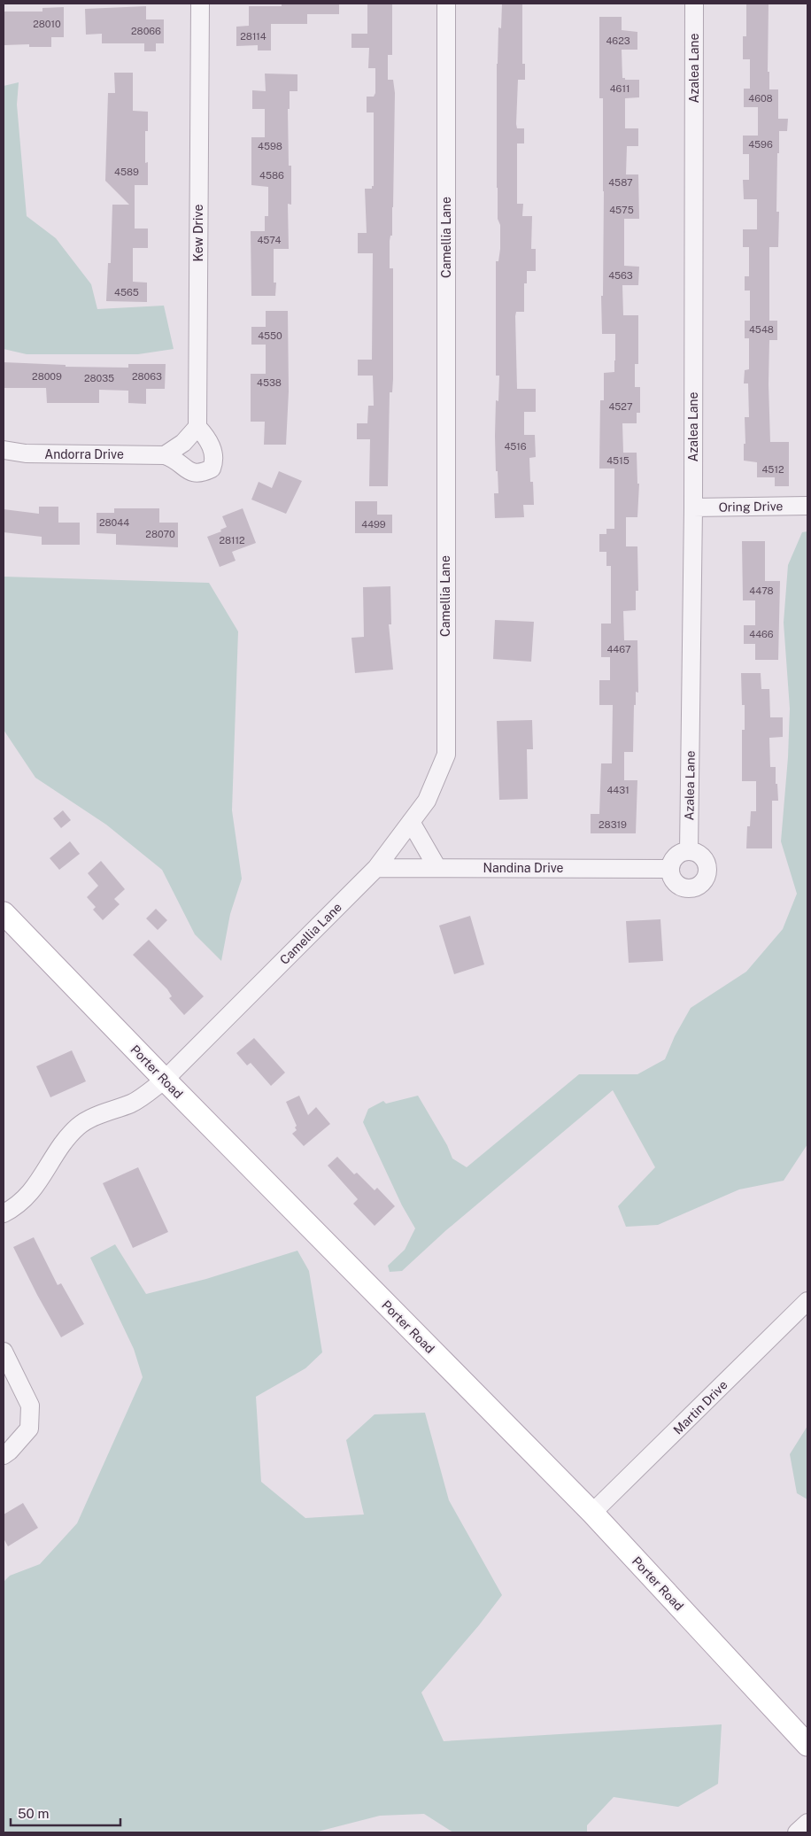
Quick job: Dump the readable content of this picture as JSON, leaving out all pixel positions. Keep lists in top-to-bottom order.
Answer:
{
  "streets": {
    "main road": ["Porter Road"],
    "street": [
      "Azalea Lane",
      "Kew Drive",
      "Camellia Lane",
      "Andorra Drive",
      "Oring Drive",
      "Nandina Drive",
      "Martin Drive"
    ]
  },
  "crossings": [
    ["Azalea Lane", "Oring Drive"],
    ["Azalea Lane", "Nandina Drive"],
    ["Camellia Lane", "Nandina Drive"],
    ["Camellia Lane", "Porter Road"],
    ["Porter Road", "Martin Drive"]
  ],
  "house_numbers": [
    "28010",
    "28066",
    "28114",
    "4623",
    "4611",
    "4608",
    "4596",
    "4598",
    "4589",
    "4586",
    "4587",
    "4575",
    "4574",
    "4563",
    "4565",
    "4548",
    "4550",
    "28009",
    "28063",
    "28035",
    "4538",
    "4527",
    "4516",
    "4515",
    "4512",
    "28044",
    "4499",
    "28070",
    "28112",
    "4478",
    "4466",
    "4467",
    "4431",
    "28319"
  ],
  "scale_bar": "50 m"
}
